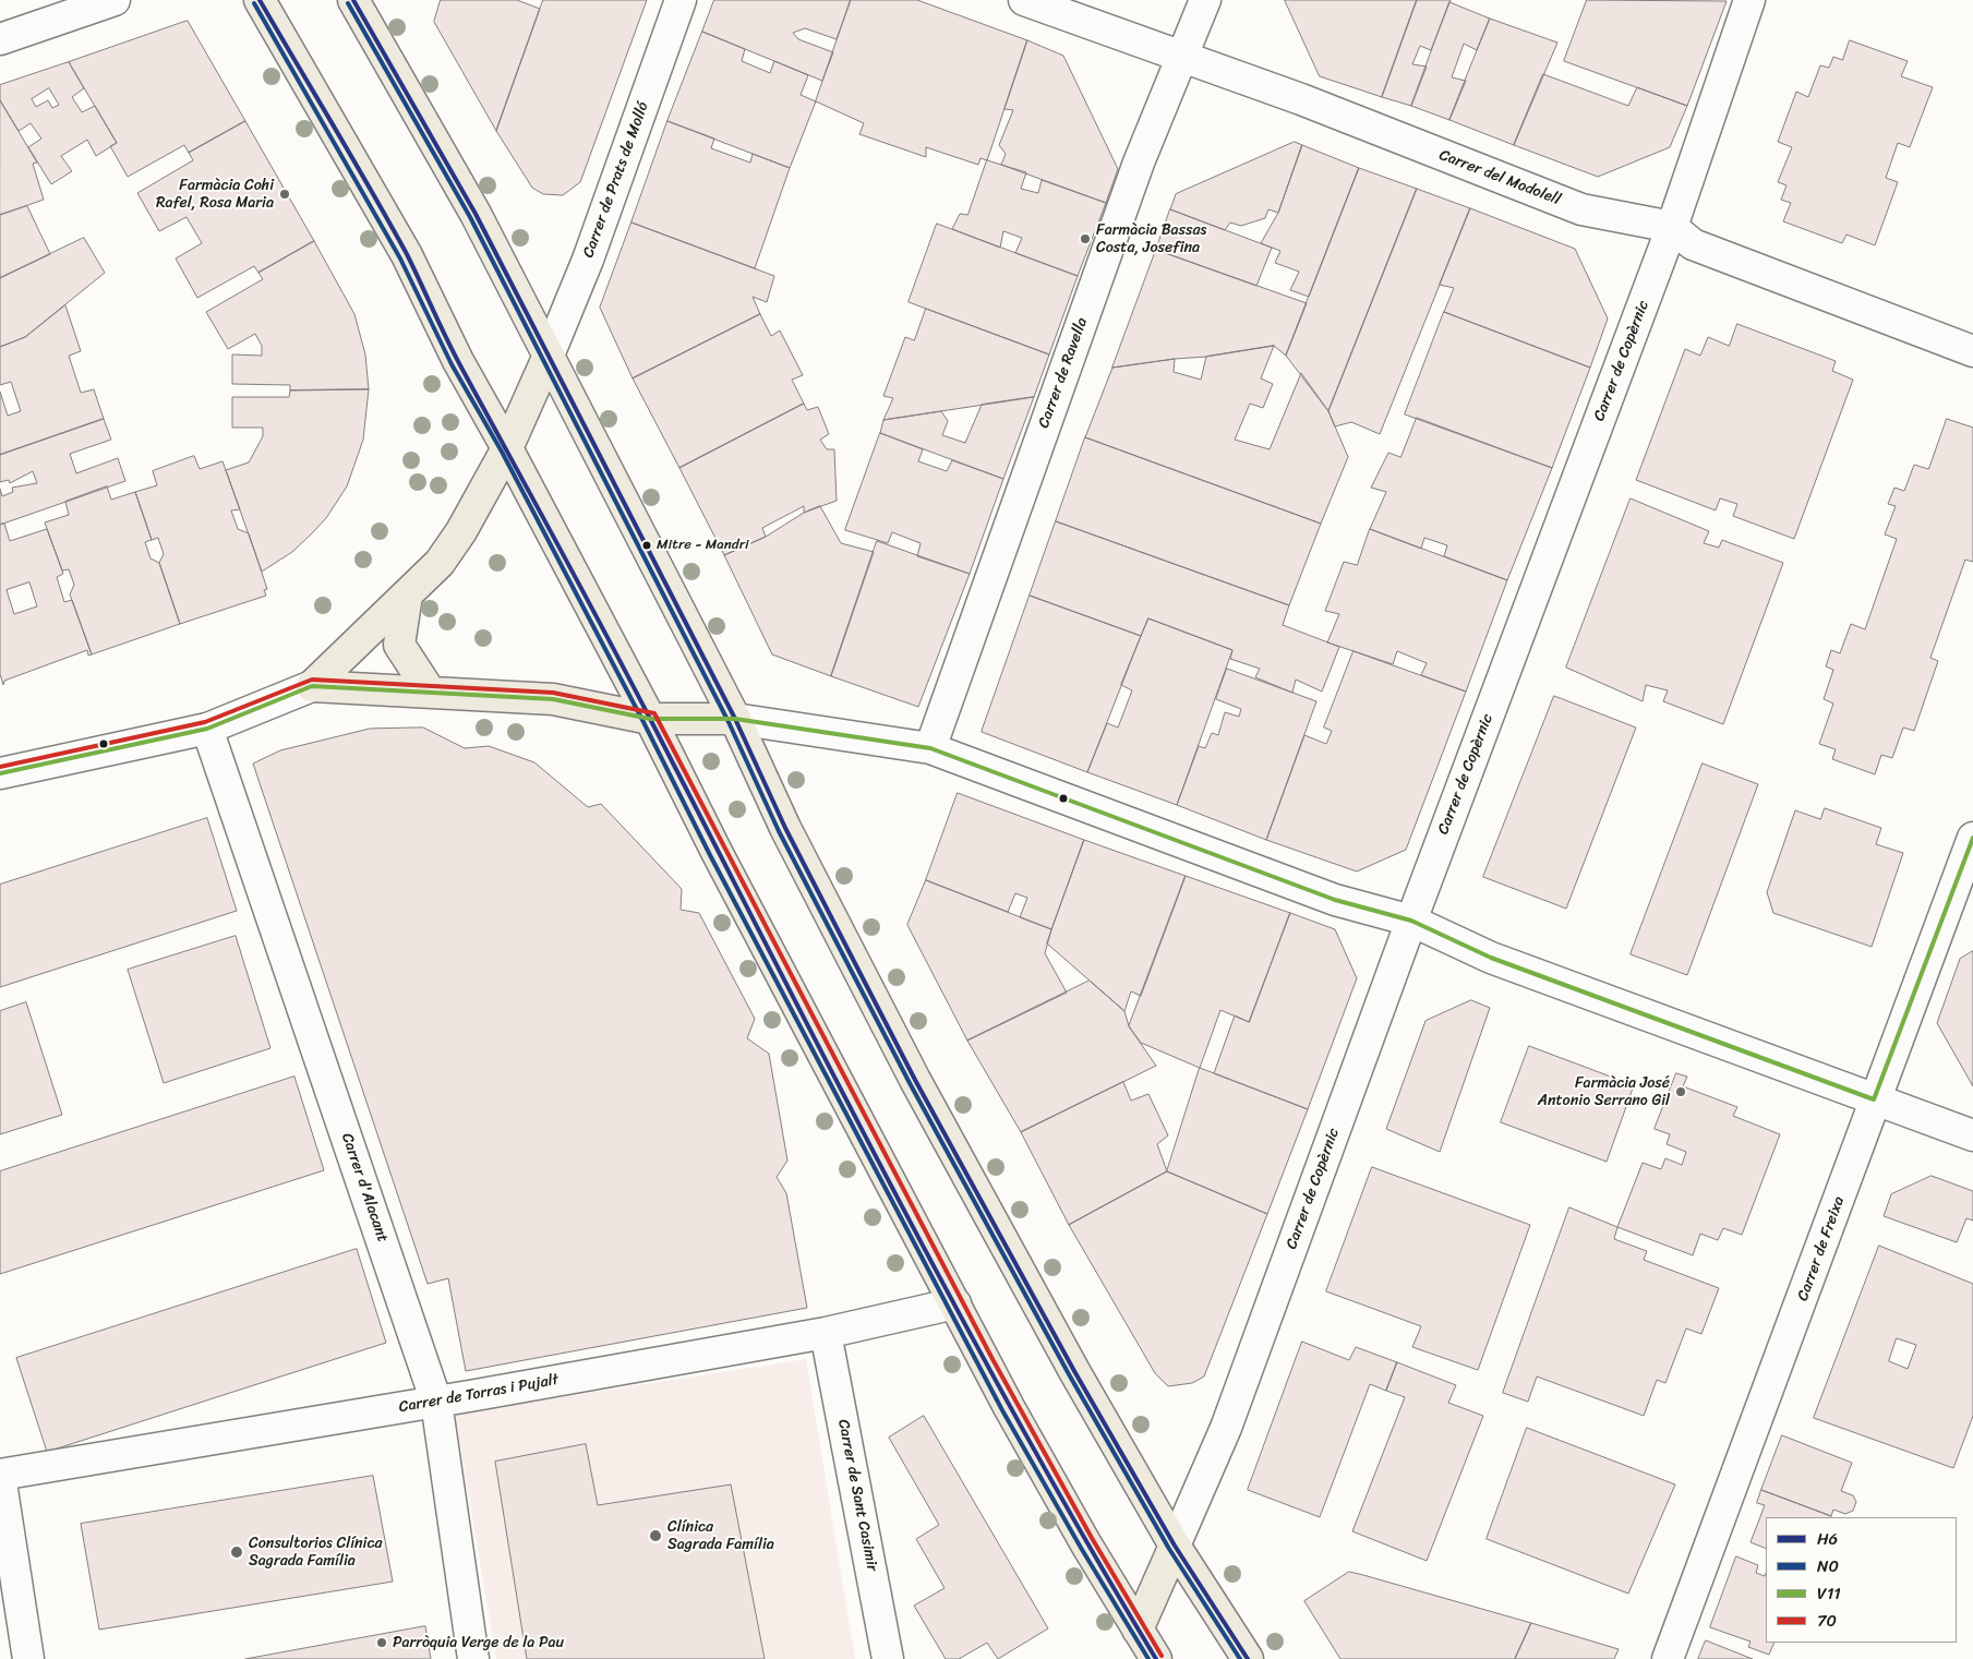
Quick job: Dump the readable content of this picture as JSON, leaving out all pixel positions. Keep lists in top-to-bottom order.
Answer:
{
  "streets": {
    "street": [
      "Carrer del Modolell",
      "Carrer de Prats de Molló",
      "Carrer de Copèrnic",
      "Carrer de Ravella",
      "Carrer d'Alacant",
      "Carrer de Freixa",
      "Carrer de Torras i Pujalt",
      "Carrer de Sant Casimir"
    ]
  },
  "crossings": [
    ["Carrer del Modolell", "Carrer de Copèrnic"],
    ["Carrer del Modolell", "Carrer de Ravella"],
    ["Carrer d'Alacant", "Carrer de Torras i Pujalt"],
    ["Carrer de Torras i Pujalt", "Carrer de Sant Casimir"]
  ],
  "places": [
    "Farmàcia Cohi Rafel, Rosa Maria",
    "Farmàcia Bassas Costa, Josefina",
    "Mitre - Mandri",
    "Farmàcia José Antonio Serrano Gil",
    "Clínica Sagrada Família",
    "Consultorios Clínica Sagrada Família",
    "Parròquia Verge de la Pau"
  ],
  "lines": [
    "transit line H6",
    "transit line N0",
    "transit line 70",
    "transit line V11"
  ],
  "legend": [
    "H6",
    "N0",
    "V11",
    "70"
  ]
}
